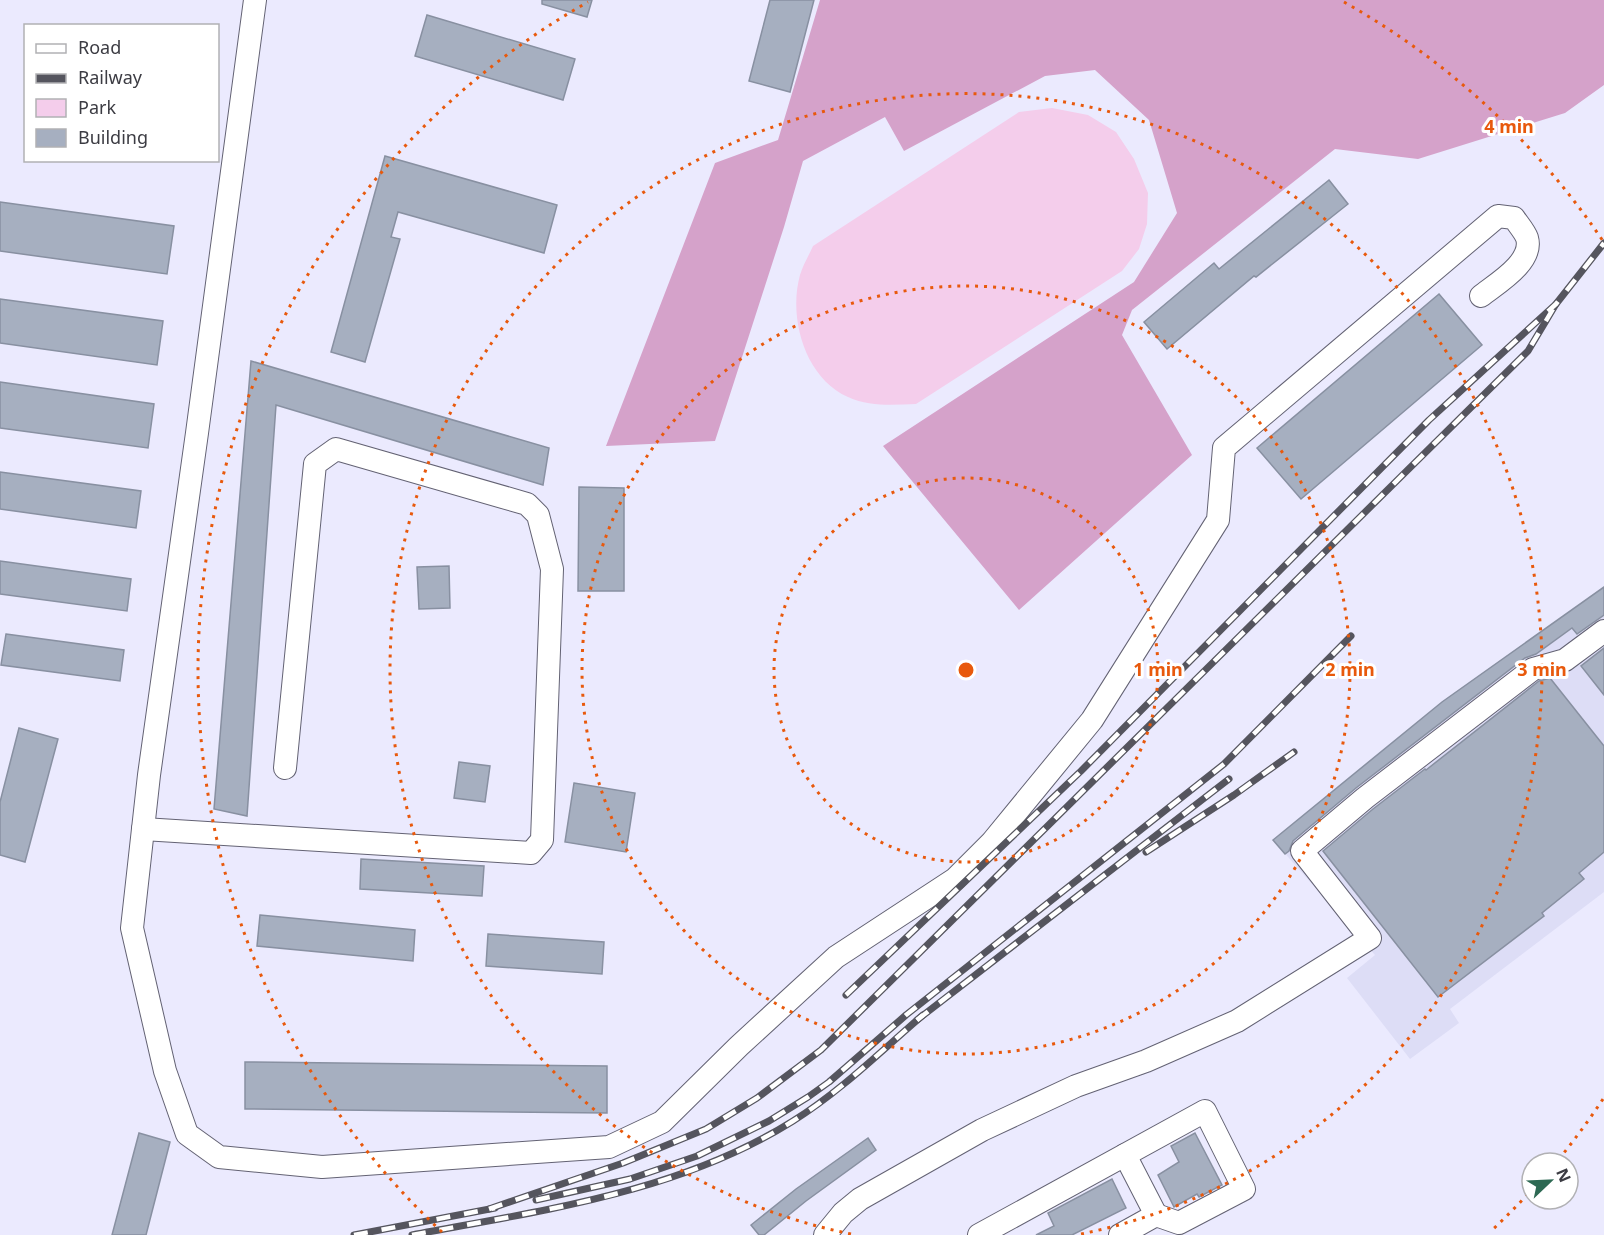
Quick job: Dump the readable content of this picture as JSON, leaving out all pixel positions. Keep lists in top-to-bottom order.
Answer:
{
  "legend": [
    "Road",
    "Railway",
    "Park",
    "Building"
  ],
  "north": "top right",
  "rings": [
    "4 min",
    "1 min",
    "2 min",
    "3 min"
  ]
}
